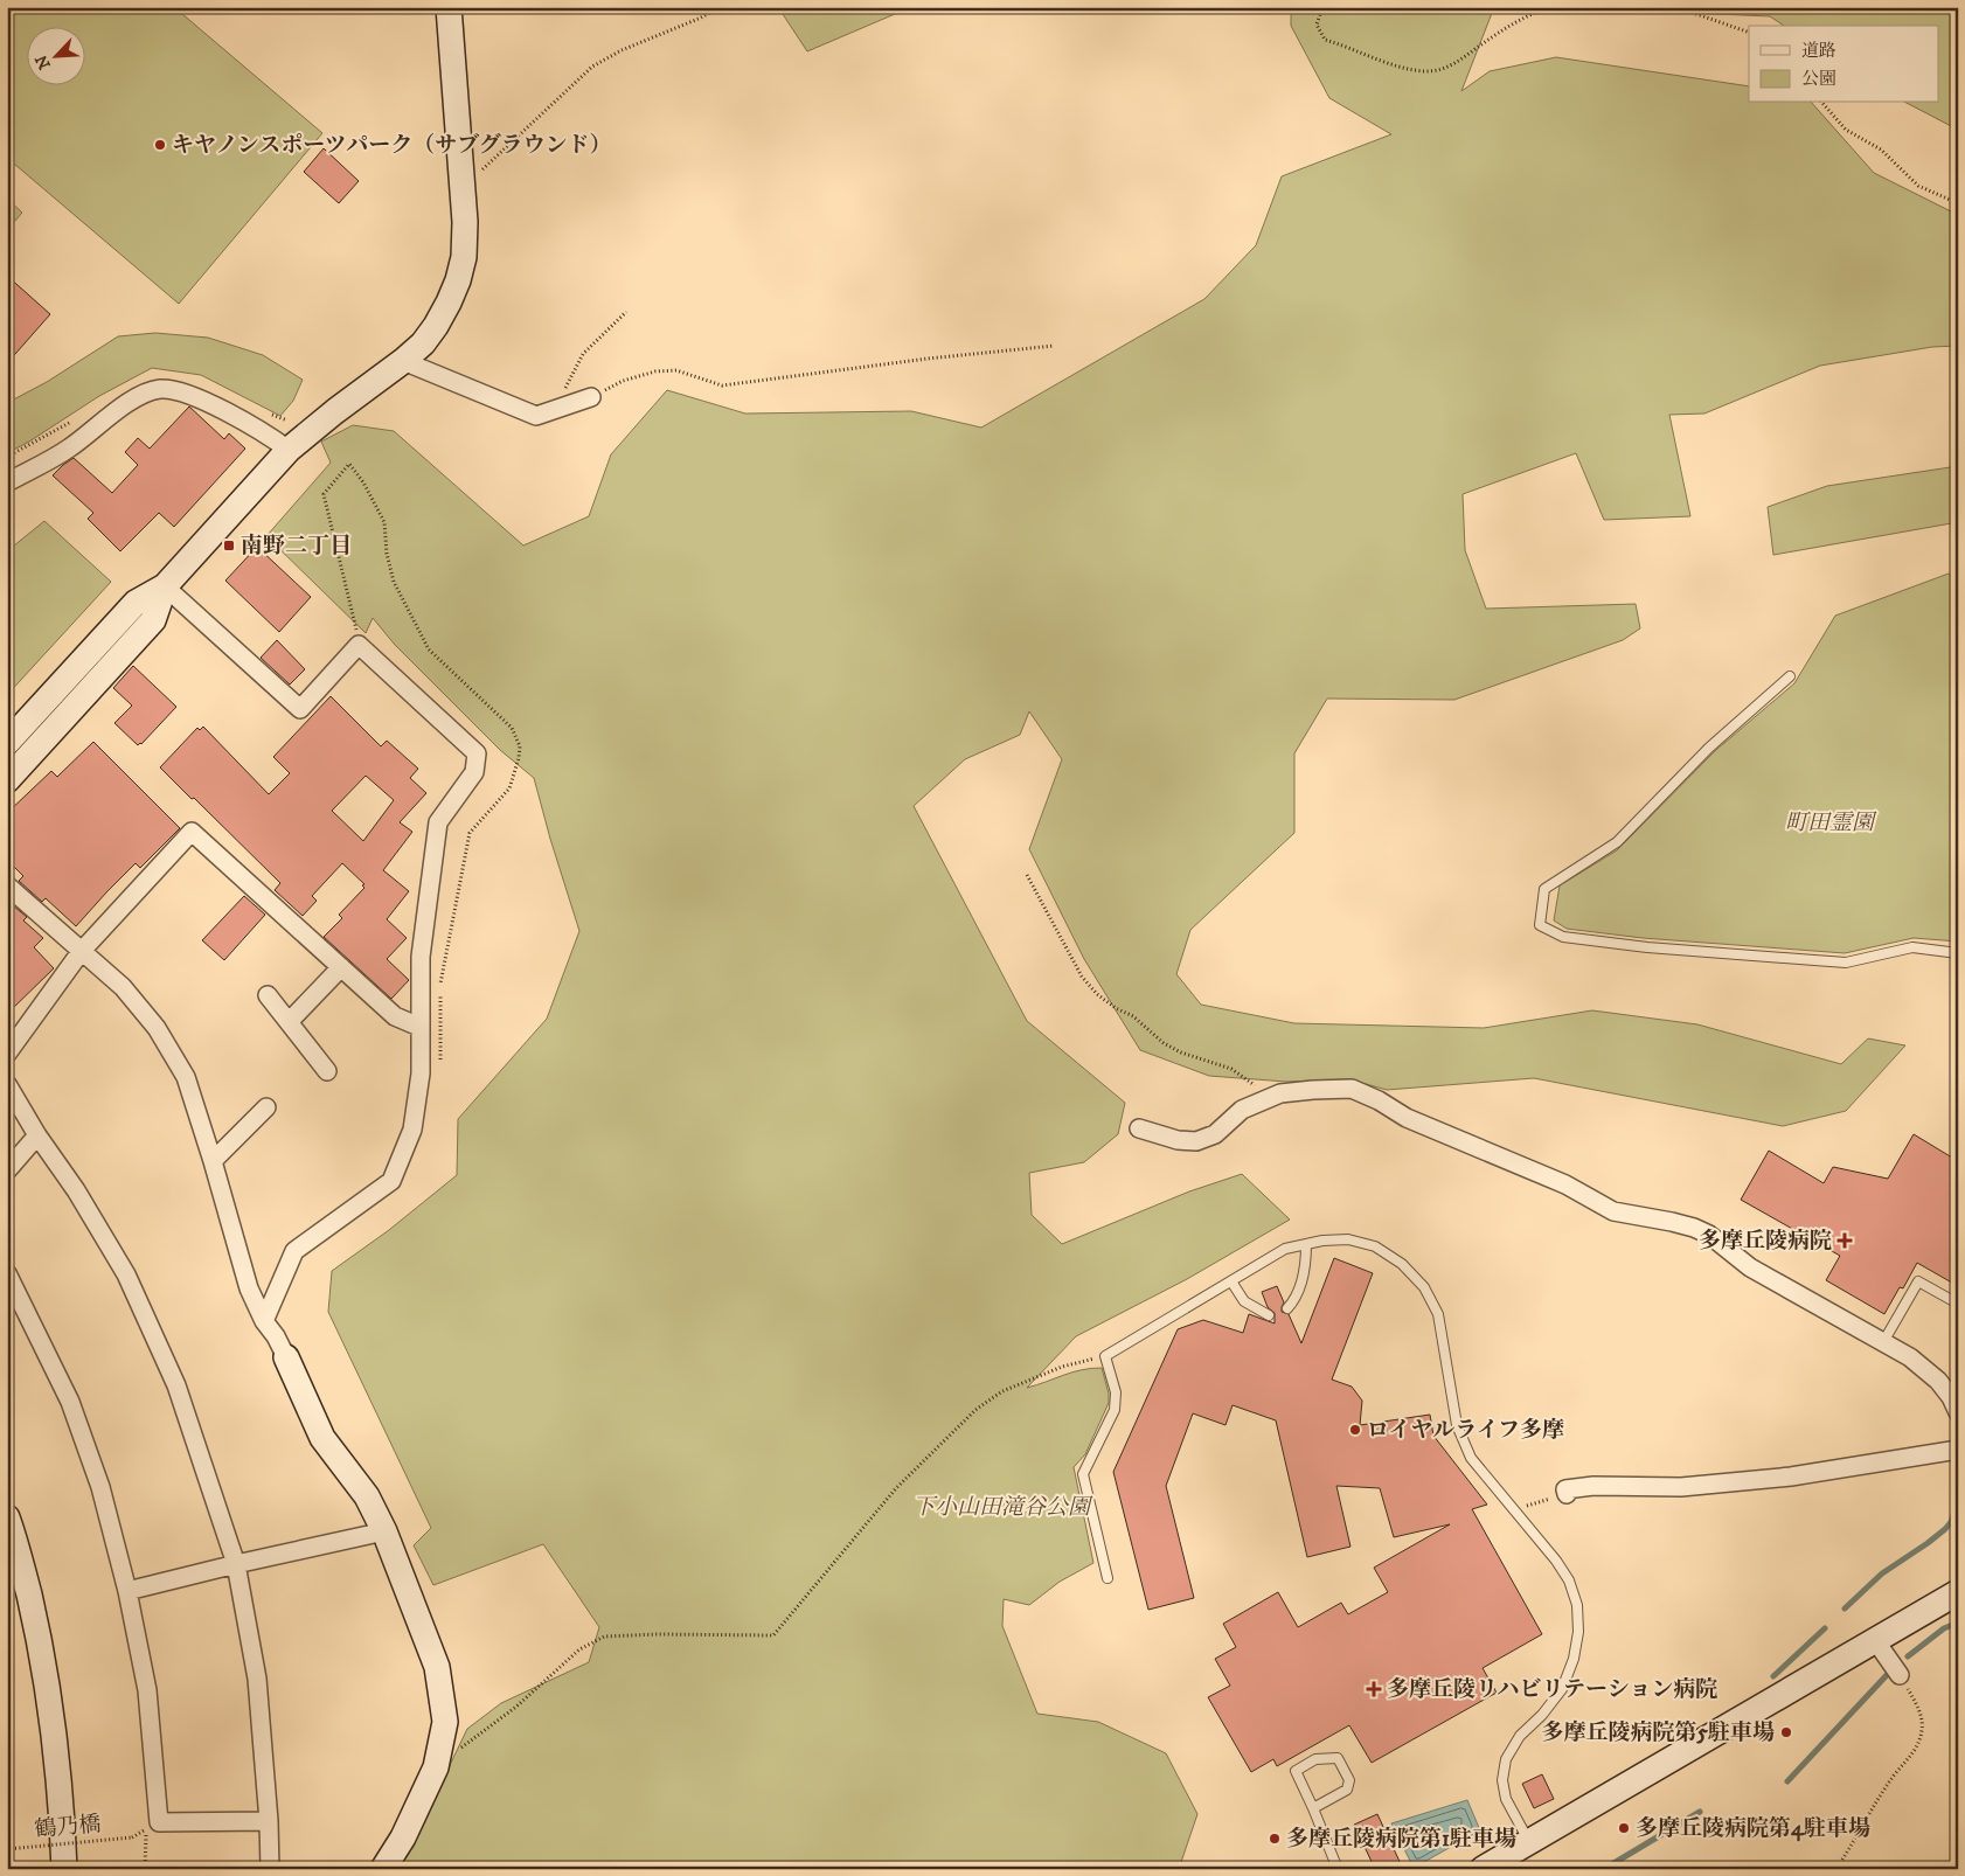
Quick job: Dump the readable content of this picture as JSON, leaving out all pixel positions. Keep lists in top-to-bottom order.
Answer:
{
  "streets": {
    "path": ["鶴乃橋"]
  },
  "parks": ["町田霊園", "下小山田滝谷公園"],
  "places": {
    "other": [
      "キヤノンスポーツパーク（サブグラウンド）",
      "ロイヤルライフ多摩",
      "多摩丘陵病院第5駐車場",
      "多摩丘陵病院第4駐車場",
      "多摩丘陵病院第1駐車場"
    ],
    "transit": ["南野二丁目"],
    "health": ["多摩丘陵病院", "多摩丘陵リハビリテーション病院"]
  },
  "legend": ["道路", "公園"],
  "north": "bottom left"
}
